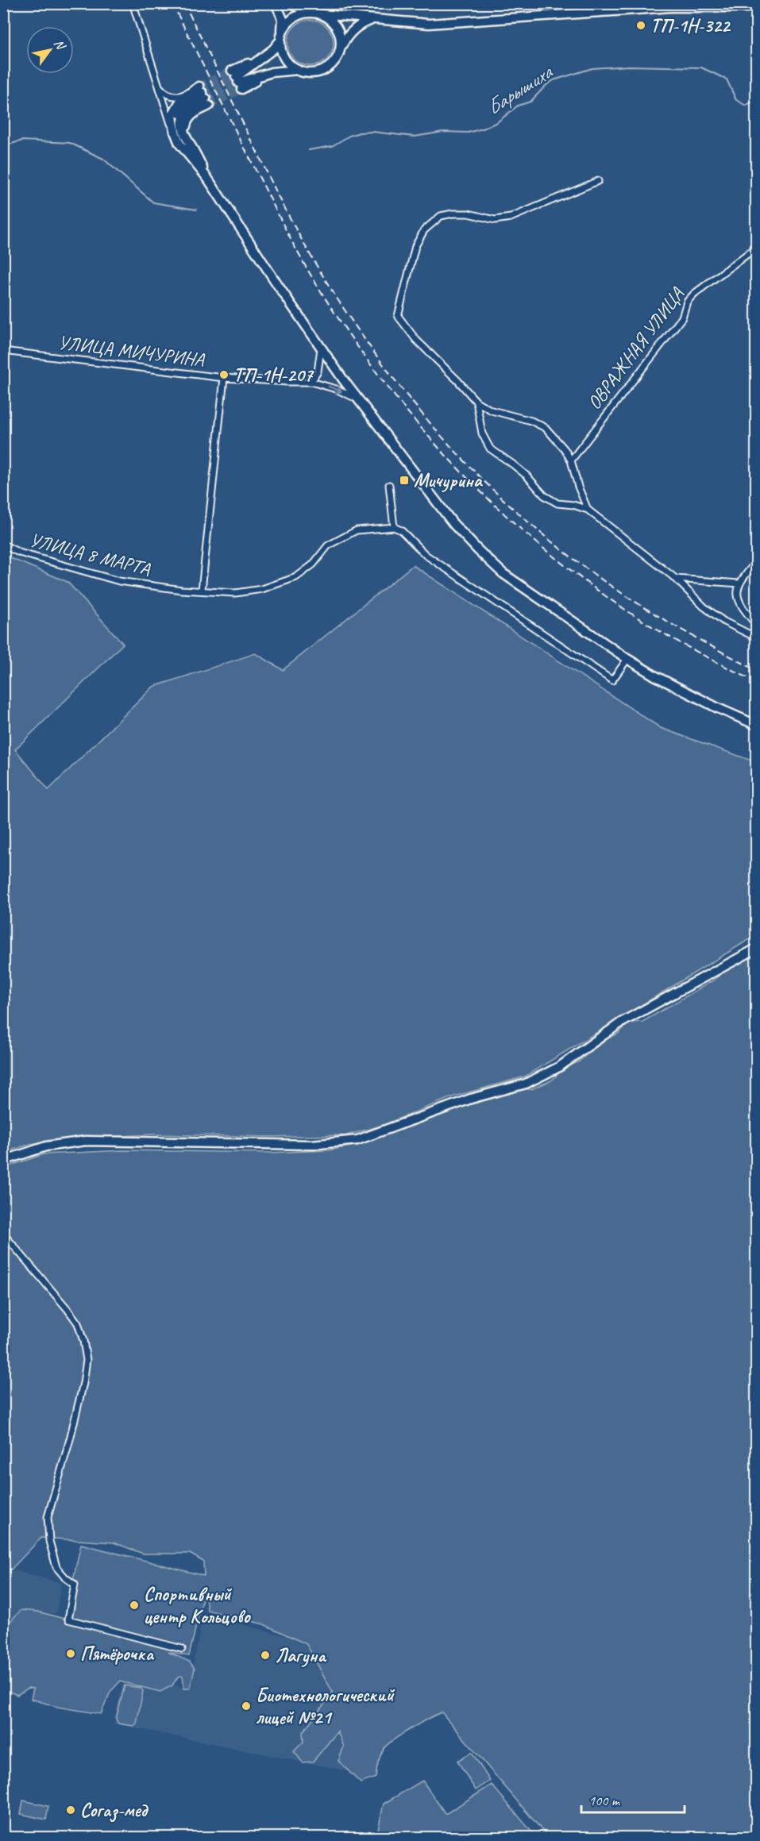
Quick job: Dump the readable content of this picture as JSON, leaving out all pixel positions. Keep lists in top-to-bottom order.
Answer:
{
  "streets": {
    "street": ["ОВРАЖНАЯ УЛИЦА", "УЛИЦА МИЧУРИНА", "УЛИЦА 8 МАРТА"]
  },
  "water": ["Барышиха"],
  "places": {
    "other": [
      "ТП-1Н-322",
      "ТП-1Н-207",
      "Спортивный центр Кольцово",
      "Пятёрочка",
      "Лагуна",
      "Биотехнологический лицей №21",
      "Согаз-мед"
    ],
    "transit": ["Мичурина"]
  },
  "scale_bar": "100 m",
  "north": "top right"
}
